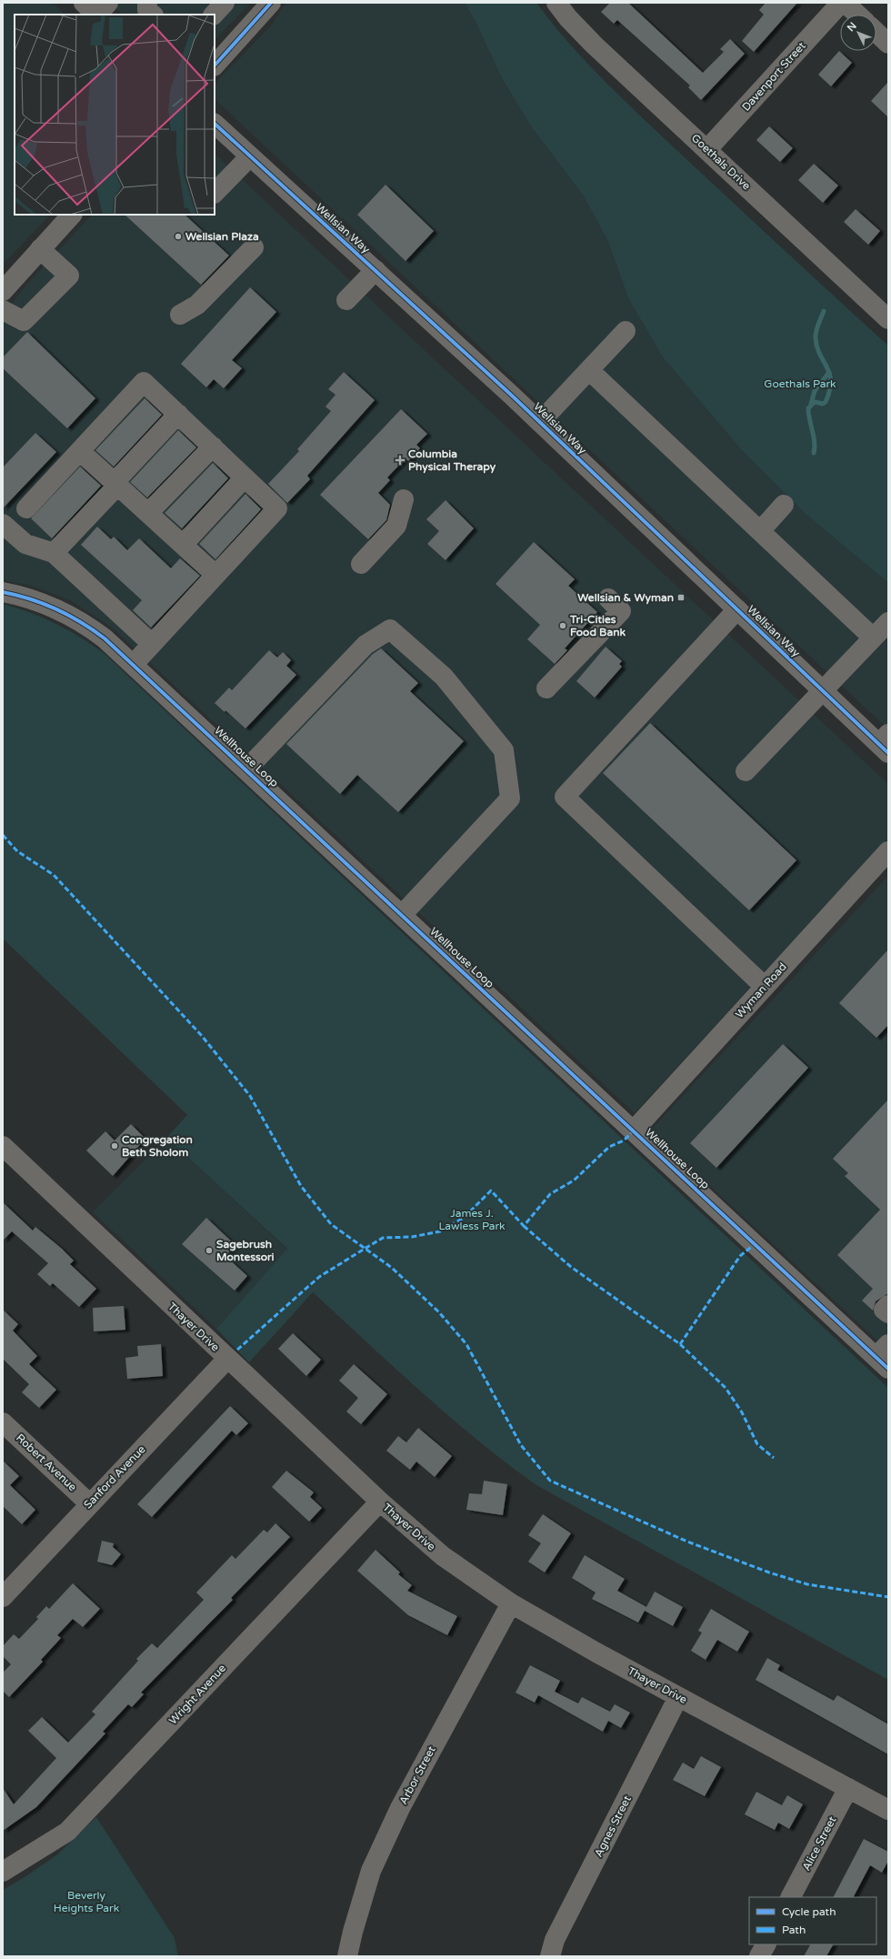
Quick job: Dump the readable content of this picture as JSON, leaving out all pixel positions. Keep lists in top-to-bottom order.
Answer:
{
  "streets": {
    "street": [
      "Davenport Street",
      "Goethals Drive",
      "Wellsian Way",
      "Wellhouse Loop",
      "Wyman Road",
      "Thayer Drive",
      "Robert Avenue",
      "Sanford Avenue",
      "Wright Avenue",
      "Arbor Street",
      "Agnes Street",
      "Alice Street"
    ]
  },
  "crossings": [
    ["Davenport Street", "Goethals Drive"],
    ["Wellhouse Loop", "Wyman Road"],
    ["Thayer Drive", "Sanford Avenue"],
    ["Thayer Drive", "Wright Avenue"],
    ["Thayer Drive", "Arbor Street"],
    ["Thayer Drive", "Agnes Street"],
    ["Thayer Drive", "Alice Street"],
    ["Robert Avenue", "Sanford Avenue"]
  ],
  "parks": ["Goethals Park", "James J. Lawless Park", "Beverly Heights Park"],
  "places": {
    "other": [
      "Wellsian Plaza",
      "Tri-Cities Food Bank",
      "Congregation Beth Sholom",
      "Sagebrush Montessori"
    ],
    "health": ["Columbia Physical Therapy"],
    "transit": ["Wellsian & Wyman"]
  },
  "legend": ["Cycle path", "Path"],
  "north": "top left"
}
